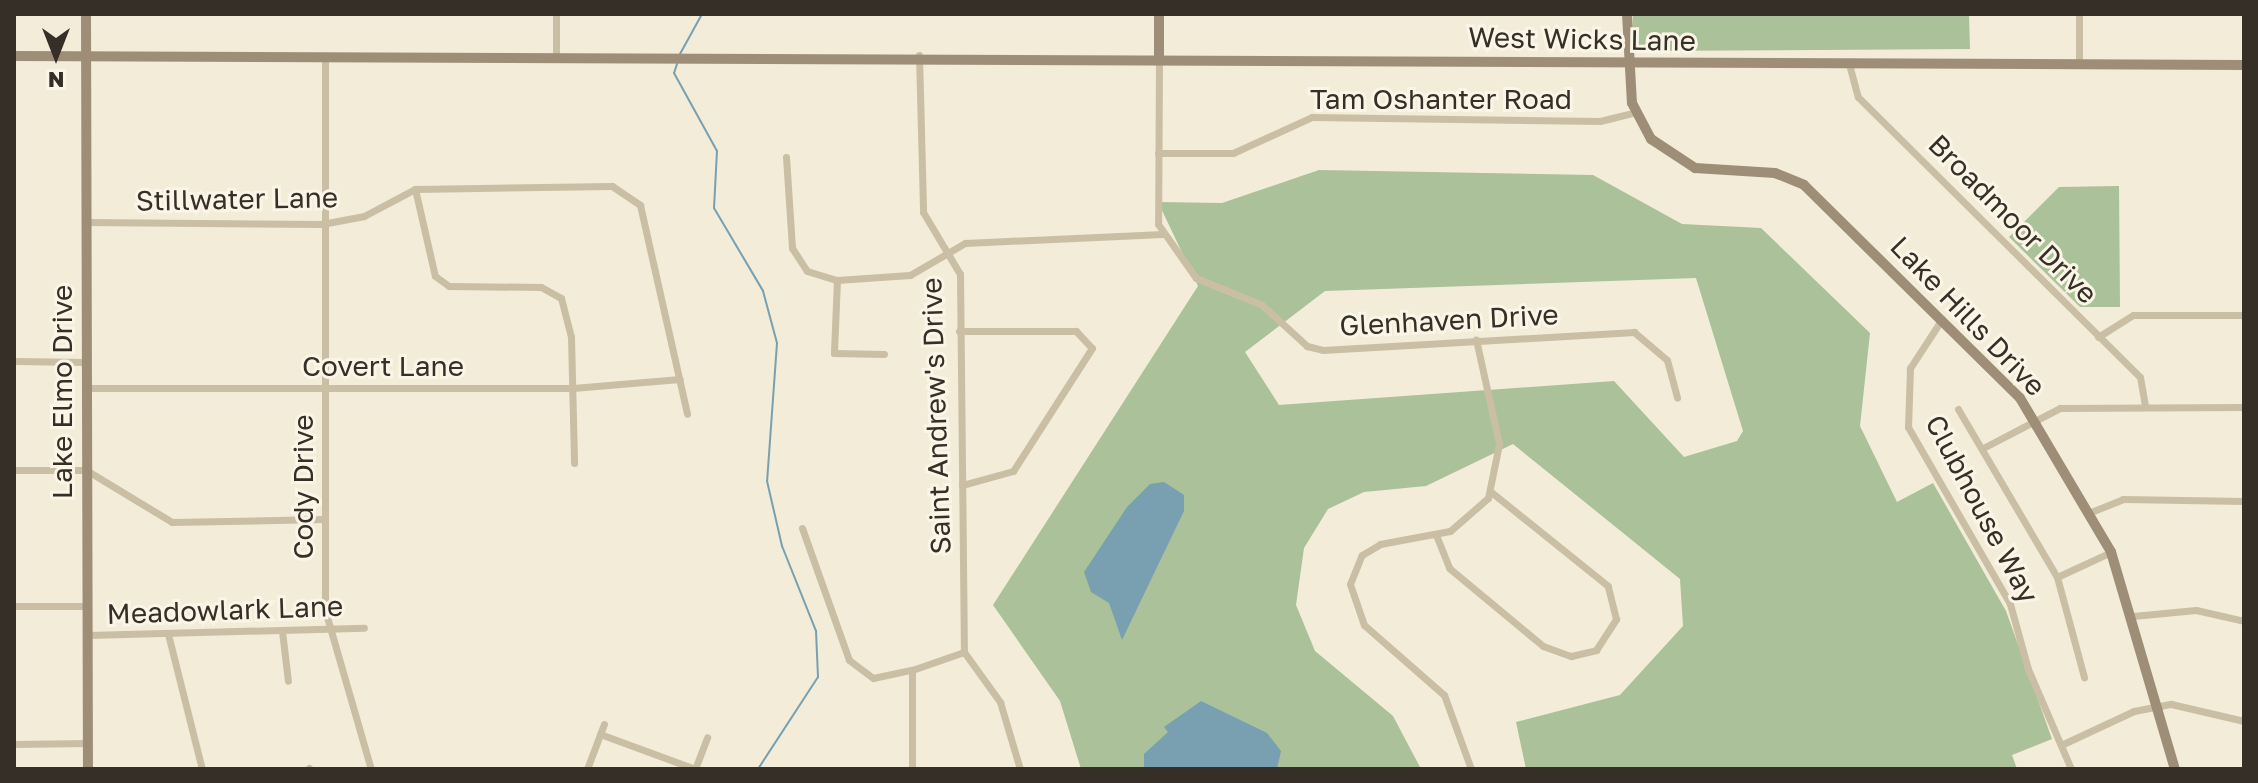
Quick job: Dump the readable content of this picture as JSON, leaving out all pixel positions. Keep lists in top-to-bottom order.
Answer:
{
  "streets": {
    "main road": ["West Wicks Lane", "Lake Hills Drive", "Lake Elmo Drive"],
    "street": [
      "Tam Oshanter Road",
      "Stillwater Lane",
      "Broadmoor Drive",
      "Glenhaven Drive",
      "Covert Lane",
      "Saint Andrew's Drive",
      "Cody Drive",
      "Clubhouse Way",
      "Meadowlark Lane"
    ]
  },
  "crossings": [
    ["West Wicks Lane", "Broadmoor Drive"],
    ["West Wicks Lane", "Lake Hills Drive"],
    ["West Wicks Lane", "Lake Elmo Drive"],
    ["West Wicks Lane", "Saint Andrew's Drive"],
    ["West Wicks Lane", "Cody Drive"],
    ["Tam Oshanter Road", "Lake Hills Drive"],
    ["Stillwater Lane", "Covert Lane"],
    ["Stillwater Lane", "Lake Elmo Drive"],
    ["Stillwater Lane", "Cody Drive"],
    ["Lake Hills Drive", "Clubhouse Way"],
    ["Covert Lane", "Lake Elmo Drive"],
    ["Covert Lane", "Cody Drive"],
    ["Lake Elmo Drive", "Meadowlark Lane"],
    ["Cody Drive", "Meadowlark Lane"]
  ],
  "north": "bottom"
}
